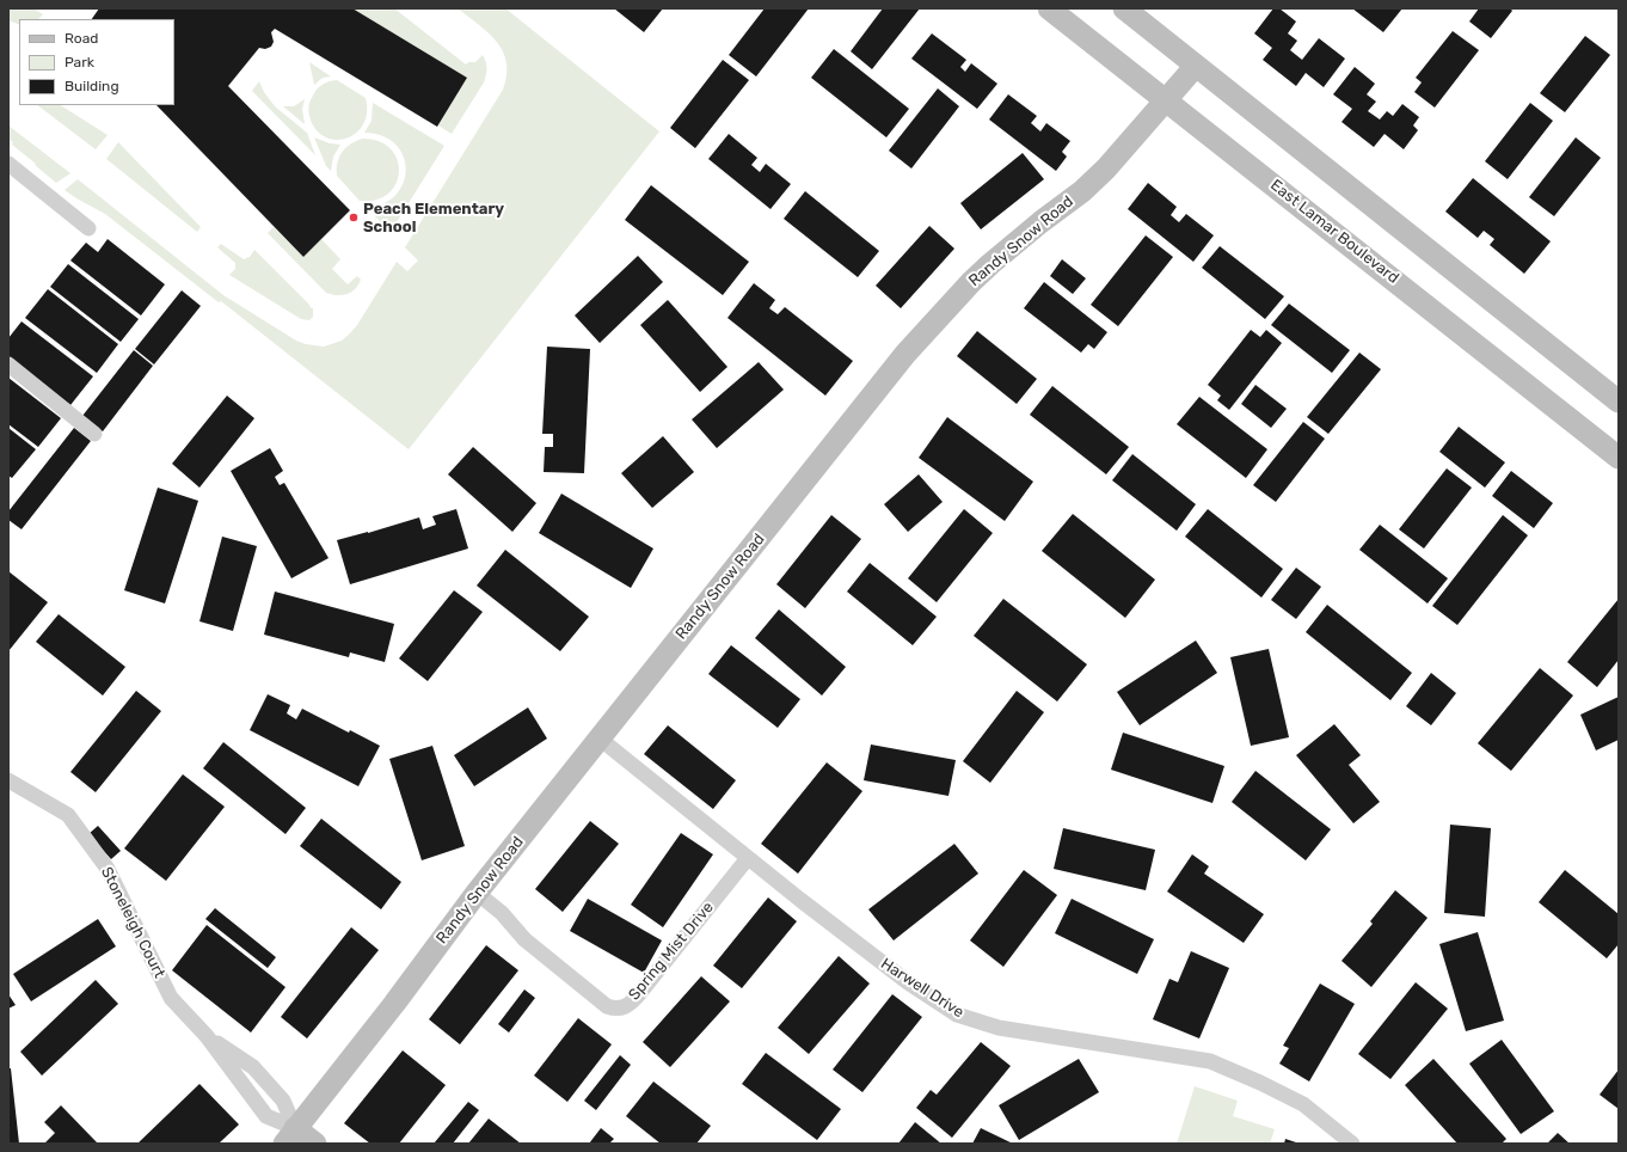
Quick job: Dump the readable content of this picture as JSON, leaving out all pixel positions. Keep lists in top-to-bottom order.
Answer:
{
  "streets": {
    "street": [
      "East Lamar Boulevard",
      "Randy Snow Road",
      "Stoneleigh Court",
      "Spring Mist Drive",
      "Harwell Drive"
    ]
  },
  "crossings": [
    ["East Lamar Boulevard", "Randy Snow Road"],
    ["Randy Snow Road", "Stoneleigh Court"],
    ["Randy Snow Road", "Spring Mist Drive"],
    ["Randy Snow Road", "Harwell Drive"],
    ["Spring Mist Drive", "Harwell Drive"]
  ],
  "places": ["Peach Elementary School"],
  "legend": ["Road", "Park", "Building"]
}
